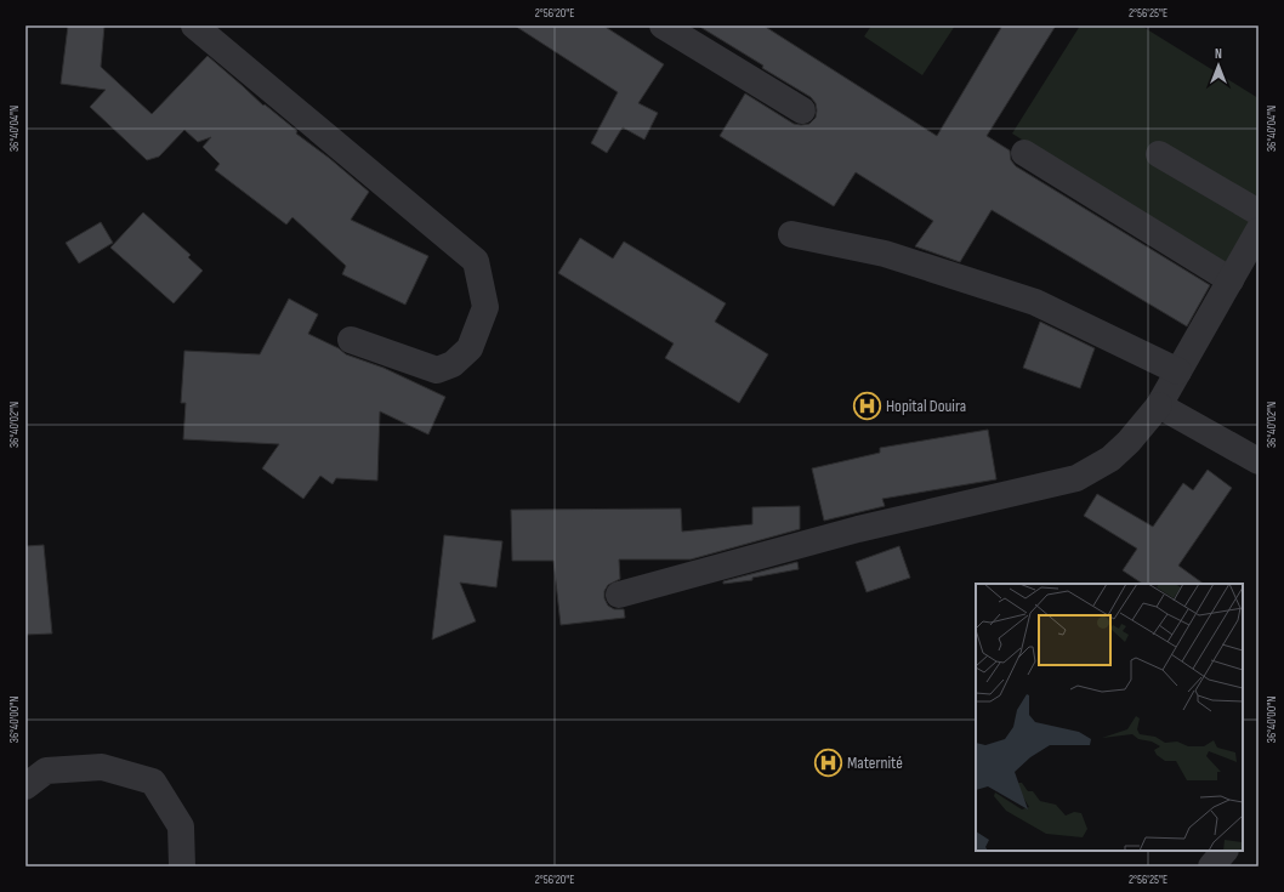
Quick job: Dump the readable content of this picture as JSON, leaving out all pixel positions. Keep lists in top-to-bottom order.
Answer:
{
  "places": {
    "hospital": ["Hopital Douira", "Maternité"]
  },
  "north": "top",
  "coordinates": [
    "2°56'20\"E",
    "2°56'25\"E",
    "36°40'04\"N",
    "36°40'02\"N",
    "36°40'00\"N"
  ]
}
